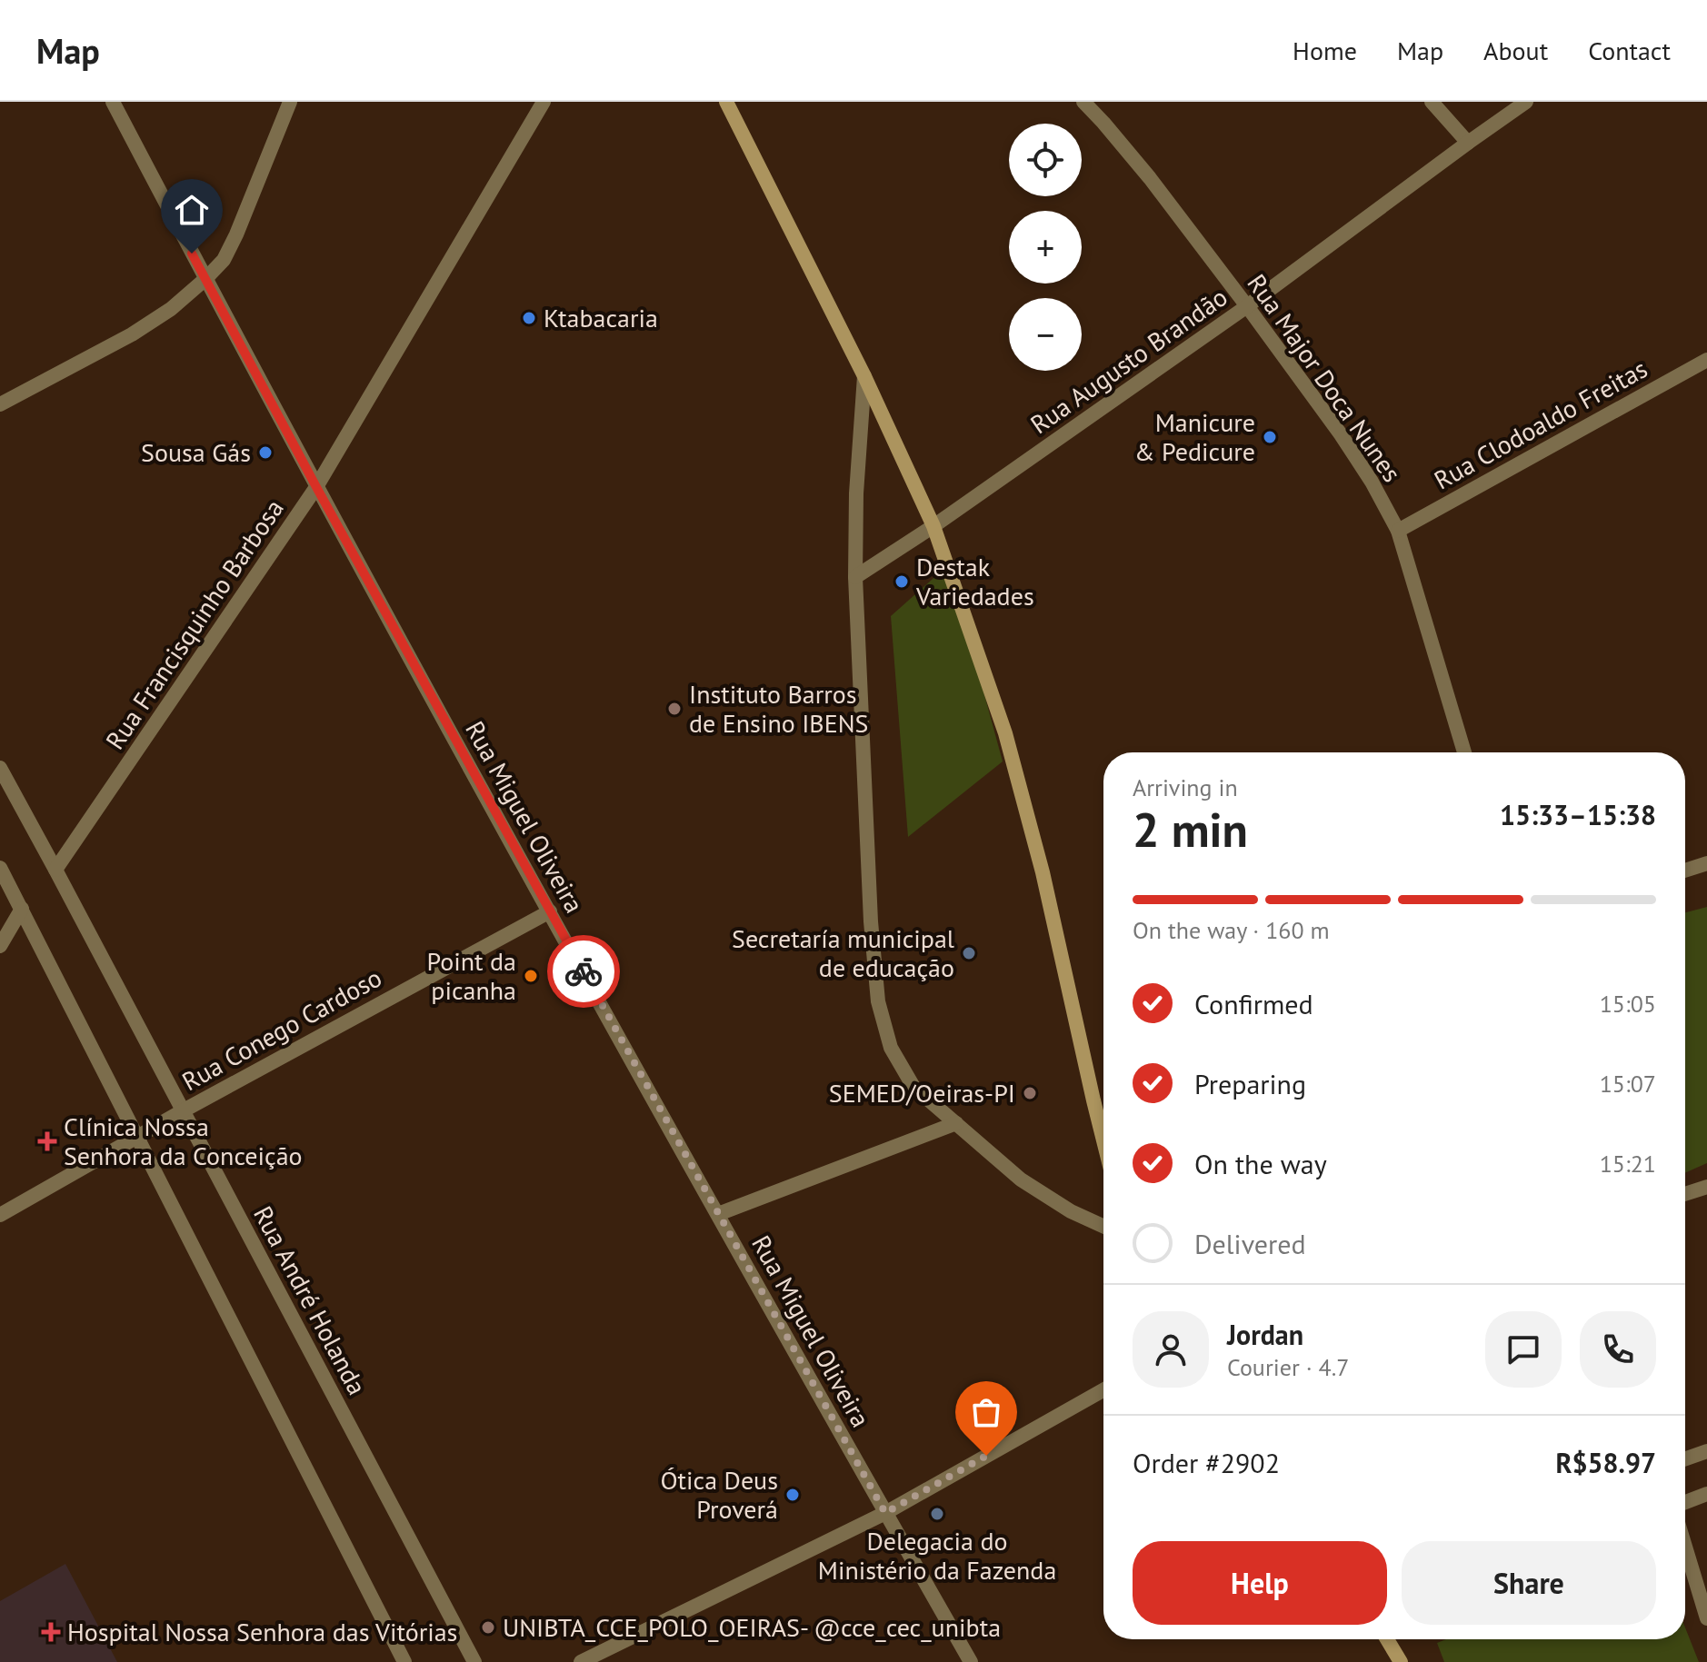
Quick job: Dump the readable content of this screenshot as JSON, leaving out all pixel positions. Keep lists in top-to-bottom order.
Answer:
{
  "streets": {
    "street": [
      "Rua Augusto Brandão",
      "Rua Major Doca Nunes",
      "Rua Clodoaldo Freitas",
      "Rua Francisquinho Barbosa",
      "Rua Miguel Oliveira",
      "Rua Conego Cardoso",
      "Rua André Holanda"
    ]
  },
  "crossings": [
    ["Rua Augusto Brandão", "Rua Major Doca Nunes"],
    ["Rua Major Doca Nunes", "Rua Clodoaldo Freitas"],
    ["Rua Francisquinho Barbosa", "Rua Miguel Oliveira"],
    ["Rua Francisquinho Barbosa", "Rua André Holanda"],
    ["Rua Miguel Oliveira", "Rua Conego Cardoso"],
    ["Rua Conego Cardoso", "Rua André Holanda"]
  ],
  "places": {
    "other": [
      "Ktabacaria",
      "Manicure & Pedicure",
      "Sousa Gás",
      "Destak Variedades",
      "Instituto Barros de Ensino IBENS",
      "Secretaría municipal de educação",
      "Point da picanha",
      "SEMED/Oeiras-PI",
      "Ótica Deus Proverá",
      "Delegacia do Ministério da Fazenda",
      "UNIBTA_CCE_POLO_OEIRAS- @cce_cec_unibta"
    ],
    "health": ["Clínica Nossa Senhora da Conceição", "Hospital Nossa Senhora das Vitórias"]
  },
  "page": {
    "header": "Map",
    "nav": [
      "Home",
      "Map",
      "About",
      "Contact"
    ],
    "map_buttons": ["+", "−"],
    "heading": ["2 min", "Arriving in", "15:33–15:38"],
    "panel": [
      "Jordan",
      "Courier · 4.7",
      "Order #2902",
      "R$58.97"
    ],
    "bar": "On the way · 160 m",
    "list": [
      ["Confirmed", "15:05"],
      ["Preparing", "15:07"],
      ["On the way", "15:21"],
      "Delivered"
    ],
    "buttons": ["Help", "Share"]
  }
}
